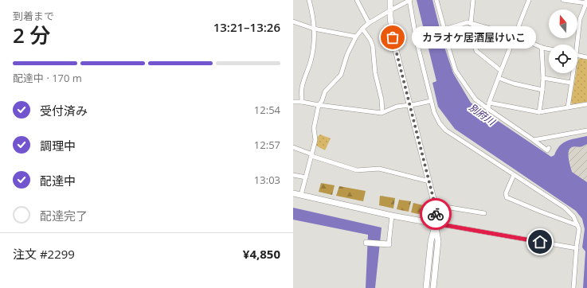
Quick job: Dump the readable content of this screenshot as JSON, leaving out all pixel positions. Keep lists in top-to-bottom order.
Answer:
{
  "water": ["別府川"],
  "places": ["カラオケ居酒屋けいこ"],
  "north": "top",
  "page": {
    "heading": ["2 分", "到着まで", "13:21–13:26"],
    "panel": ["注文 #2299", "¥4,850"],
    "bubble": "カラオケ居酒屋けいこ",
    "bar": "配達中 · 170 m",
    "list": [
      ["受付済み", "12:54"],
      ["調理中", "12:57"],
      ["配達中", "13:03"],
      "配達完了"
    ]
  }
}
